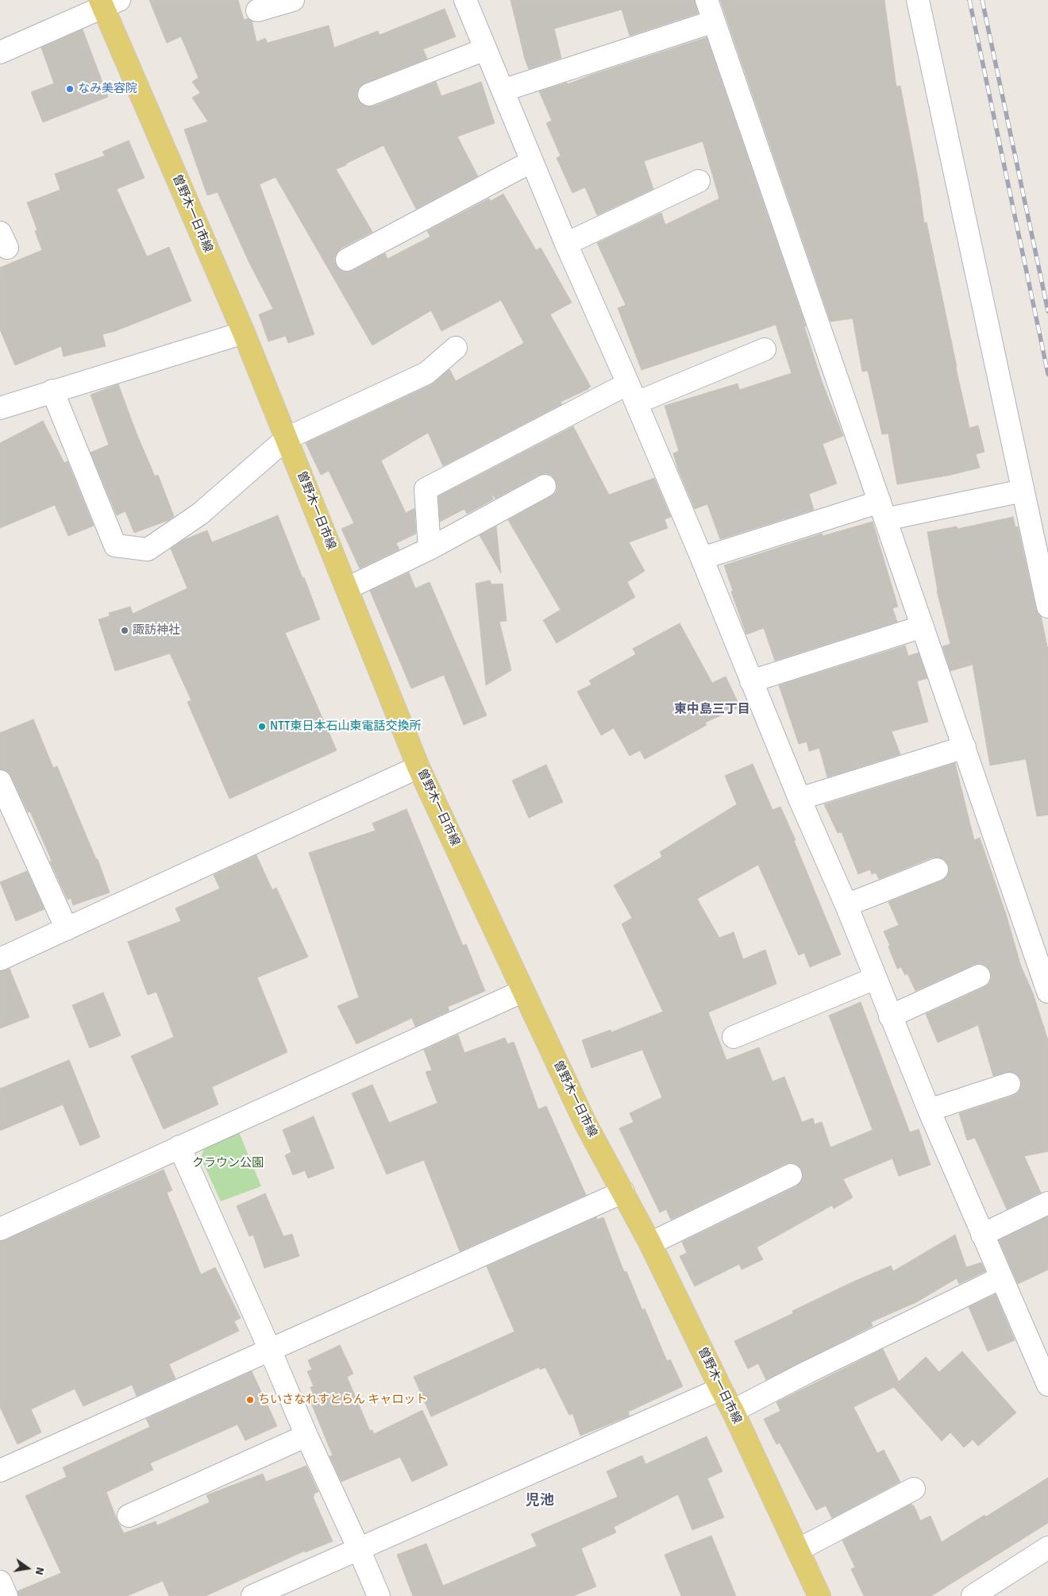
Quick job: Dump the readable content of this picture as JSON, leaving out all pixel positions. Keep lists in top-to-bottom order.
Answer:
{
  "streets": {
    "main road": ["曽野木一日市線"]
  },
  "districts": ["東中島三丁目", "児池"],
  "parks": ["クラウン公園"],
  "places": [
    "なみ美容院",
    "諏訪神社",
    "NTT東日本石山東電話交換所",
    "ちいさなれすとらん キャロット"
  ],
  "north": "right"
}
